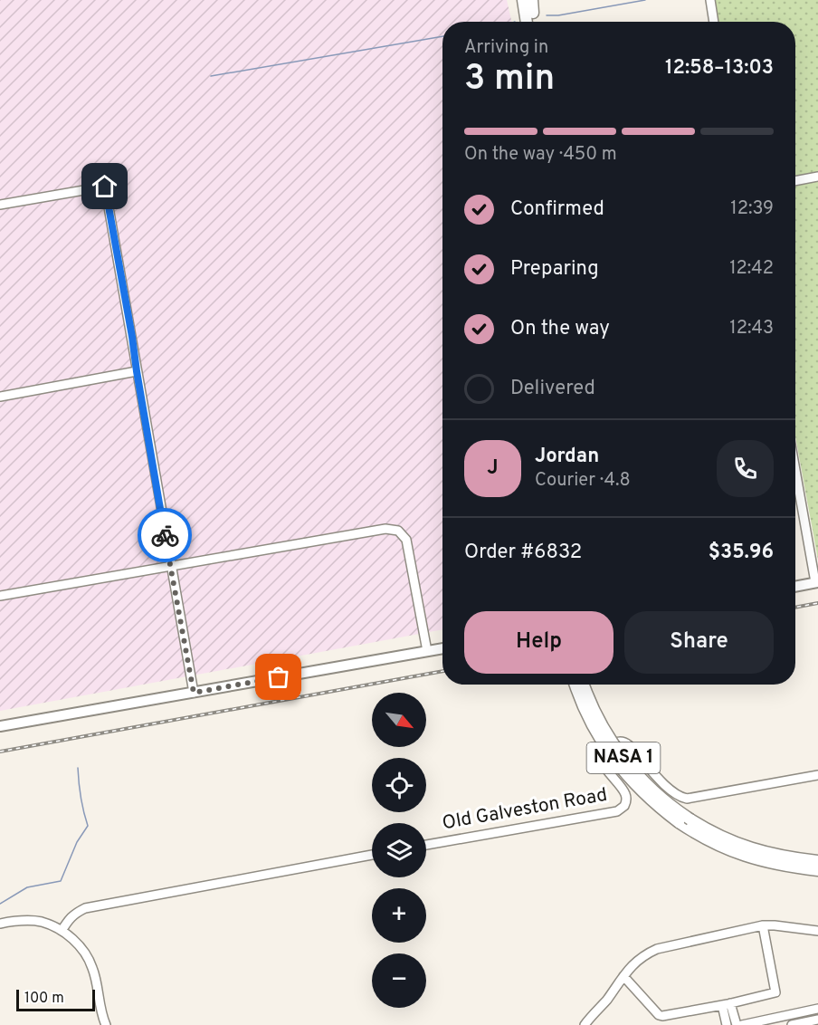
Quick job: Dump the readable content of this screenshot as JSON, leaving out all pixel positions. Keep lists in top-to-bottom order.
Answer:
{
  "streets": {
    "highway": ["NASA 1"],
    "street": ["Old Galveston Road"]
  },
  "scale_bar": "100 m",
  "north": "bottom right",
  "page": {
    "heading": ["3 min", "Arriving in", "12:58–13:03"],
    "panel": [
      "Jordan",
      "Courier · 4.8",
      "Order #6832",
      "$35.96"
    ],
    "bar": "On the way · 450 m",
    "list": [
      ["Confirmed", "12:39"],
      ["Preparing", "12:42"],
      ["On the way", "12:43"],
      "Delivered"
    ],
    "round": "J",
    "buttons": ["Help", "Share"],
    "map_buttons": ["+", "−"],
    "scale": "100 m"
  }
}
